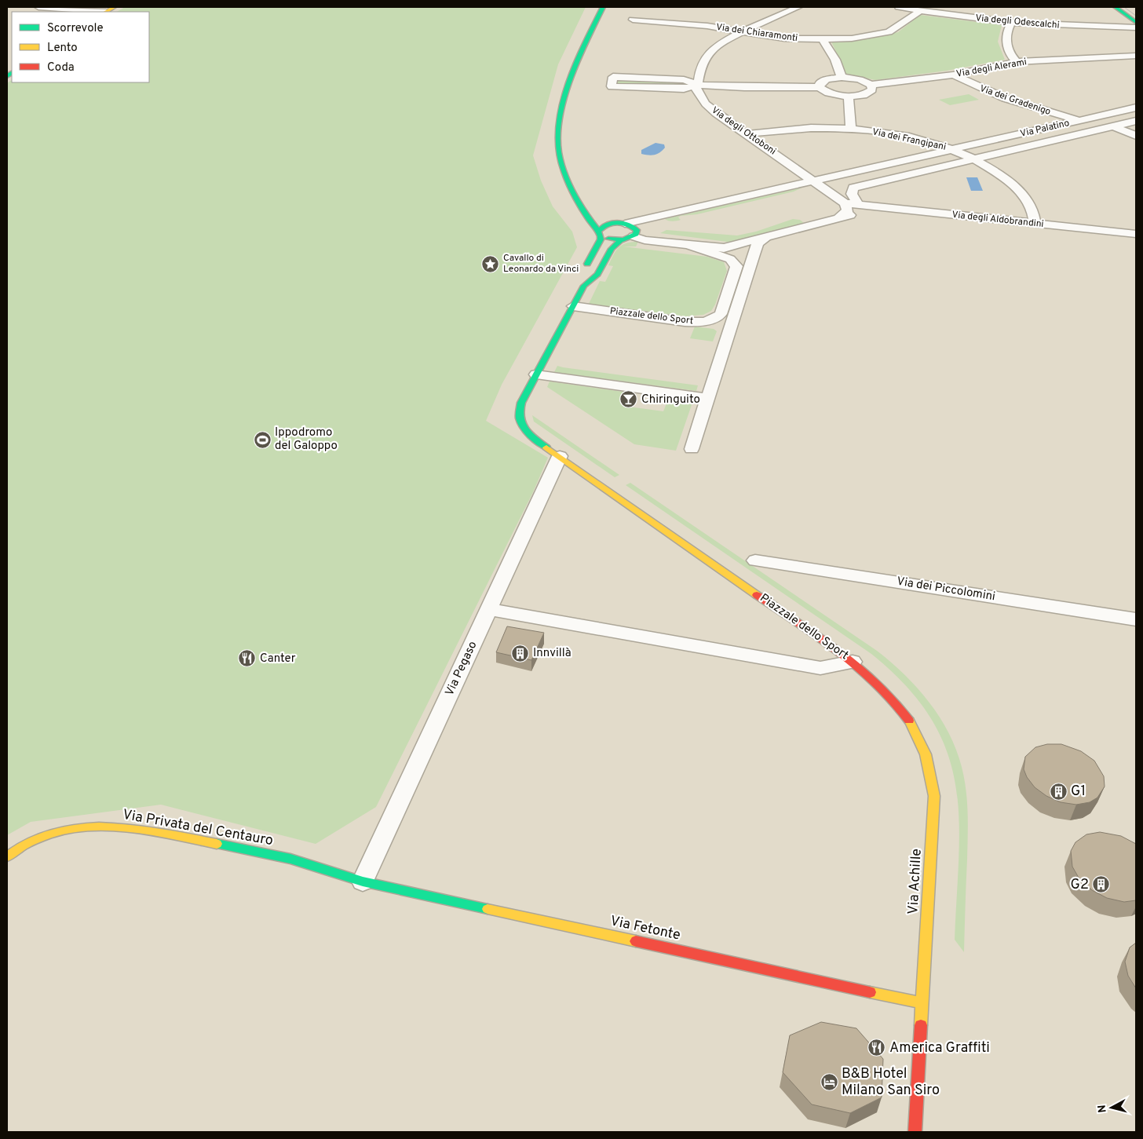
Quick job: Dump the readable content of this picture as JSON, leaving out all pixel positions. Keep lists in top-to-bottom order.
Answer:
{
  "streets": {
    "street": [
      "Via degli Odescalchi",
      "Via dei Chiaramonti",
      "Via degli Alerami",
      "Via dei Gradenigo",
      "Via Palatino",
      "Via degli Ottoboni",
      "Via dei Frangipani",
      "Via degli Aldobrandini",
      "Piazzale dello Sport",
      "Via dei Piccolomini",
      "Via Pegaso",
      "Via Privata del Centauro",
      "Via Achille",
      "Via Fetonte"
    ]
  },
  "crossings": [
    ["Via degli Odescalchi", "Via dei Chiaramonti"],
    ["Via degli Alerami", "Via dei Gradenigo"],
    ["Via dei Gradenigo", "Via Palatino"],
    ["Via Palatino", "Via degli Ottoboni"],
    ["Via Palatino", "Via dei Frangipani"],
    ["Via Palatino", "Via degli Aldobrandini"],
    ["Via Palatino", "Piazzale dello Sport"],
    ["Via degli Ottoboni", "Via dei Frangipani"],
    ["Via degli Aldobrandini", "Piazzale dello Sport"],
    ["Piazzale dello Sport", "Via Pegaso"],
    ["Piazzale dello Sport", "Via Achille"],
    ["Via Pegaso", "Via Privata del Centauro"],
    ["Via Pegaso", "Via Fetonte"],
    ["Via Privata del Centauro", "Via Fetonte"],
    ["Via Achille", "Via Fetonte"]
  ],
  "places": {
    "place": ["Cavallo di Leonardo da Vinci"],
    "bar": ["Chiringuito"],
    "sports": ["Ippodromo del Galoppo"],
    "building": ["Innvillà", "G1", "G2"],
    "restaurant": ["Canter", "America Graffiti"],
    "hotel": ["B&B Hotel Milano San Siro"]
  },
  "legend": ["Scorrevole", "Lento", "Coda"],
  "north": "left"
}
